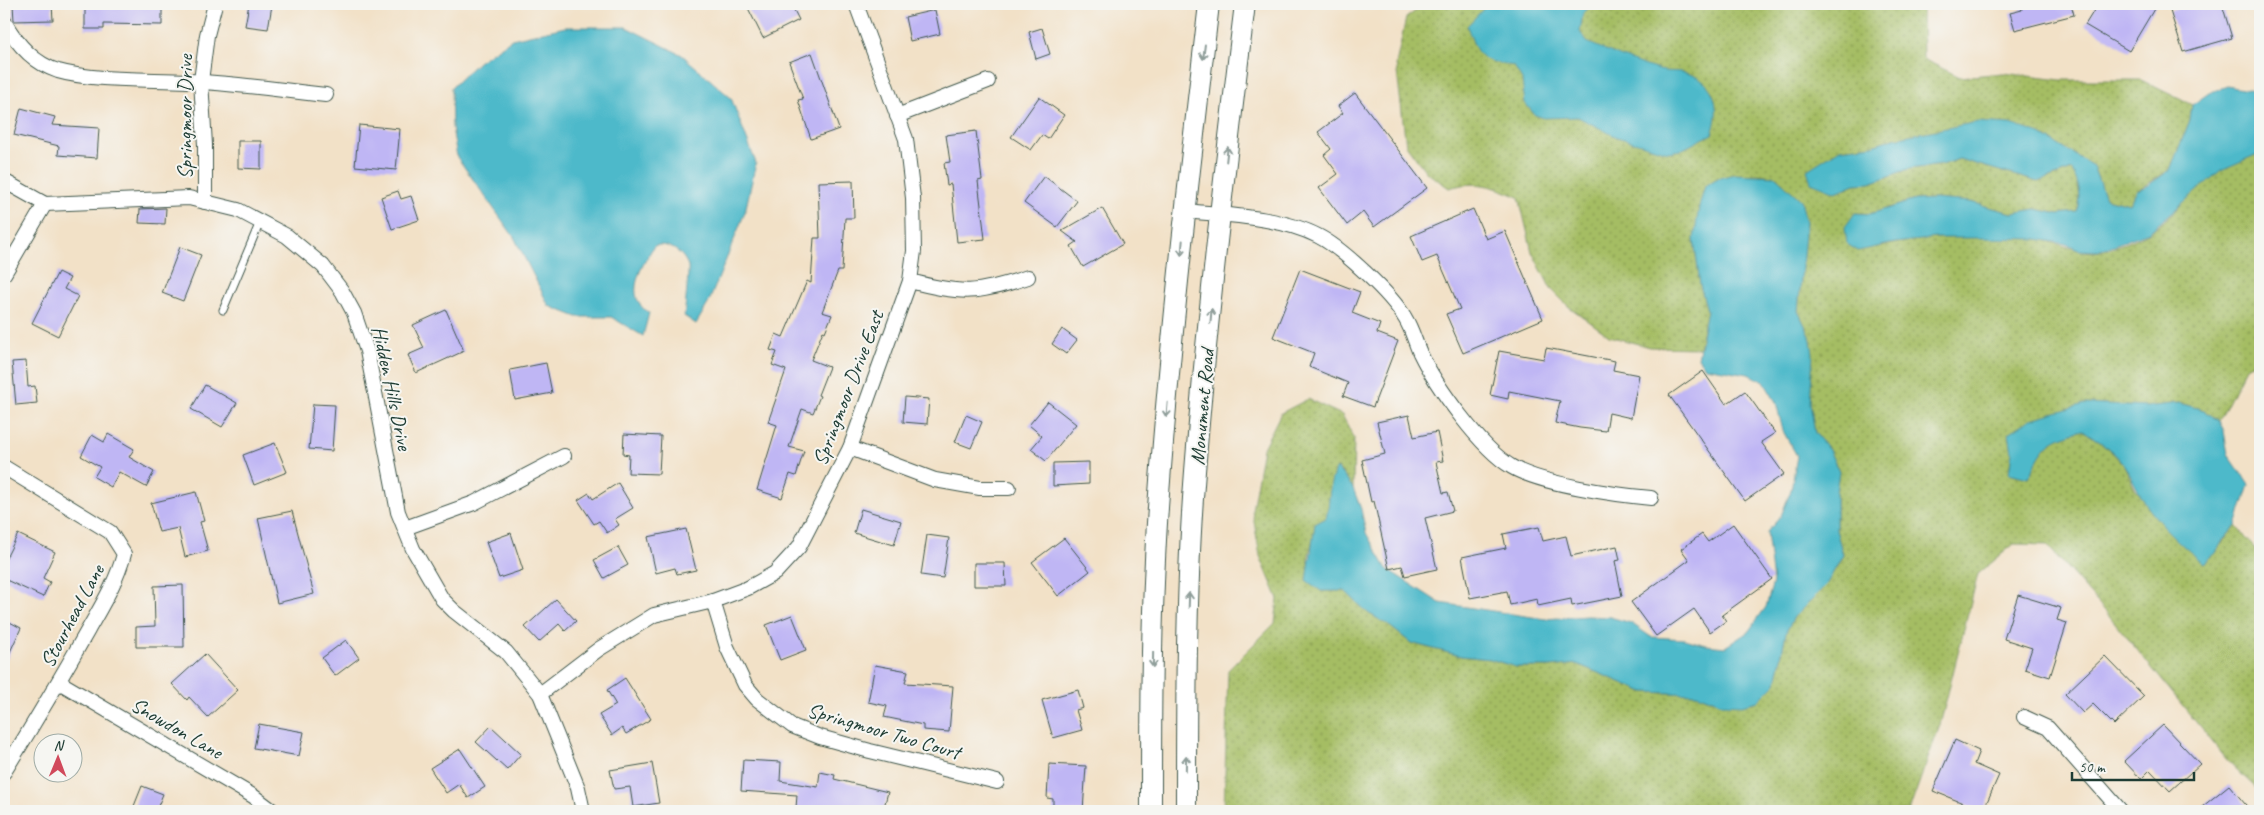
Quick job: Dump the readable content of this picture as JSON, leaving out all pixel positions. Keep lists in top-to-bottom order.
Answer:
{
  "streets": {
    "street": [
      "Springmoor Drive",
      "Hidden Hills Drive",
      "Springmoor Drive East",
      "Monument Road",
      "Stourhead Lane",
      "Snowdon Lane",
      "Springmoor Two Court"
    ]
  },
  "crossings": [
    ["Springmoor Drive", "Hidden Hills Drive"],
    ["Hidden Hills Drive", "Springmoor Drive East"],
    ["Springmoor Drive East", "Springmoor Two Court"],
    ["Stourhead Lane", "Snowdon Lane"]
  ],
  "scale_bar": "50 m",
  "north": "top"
}
